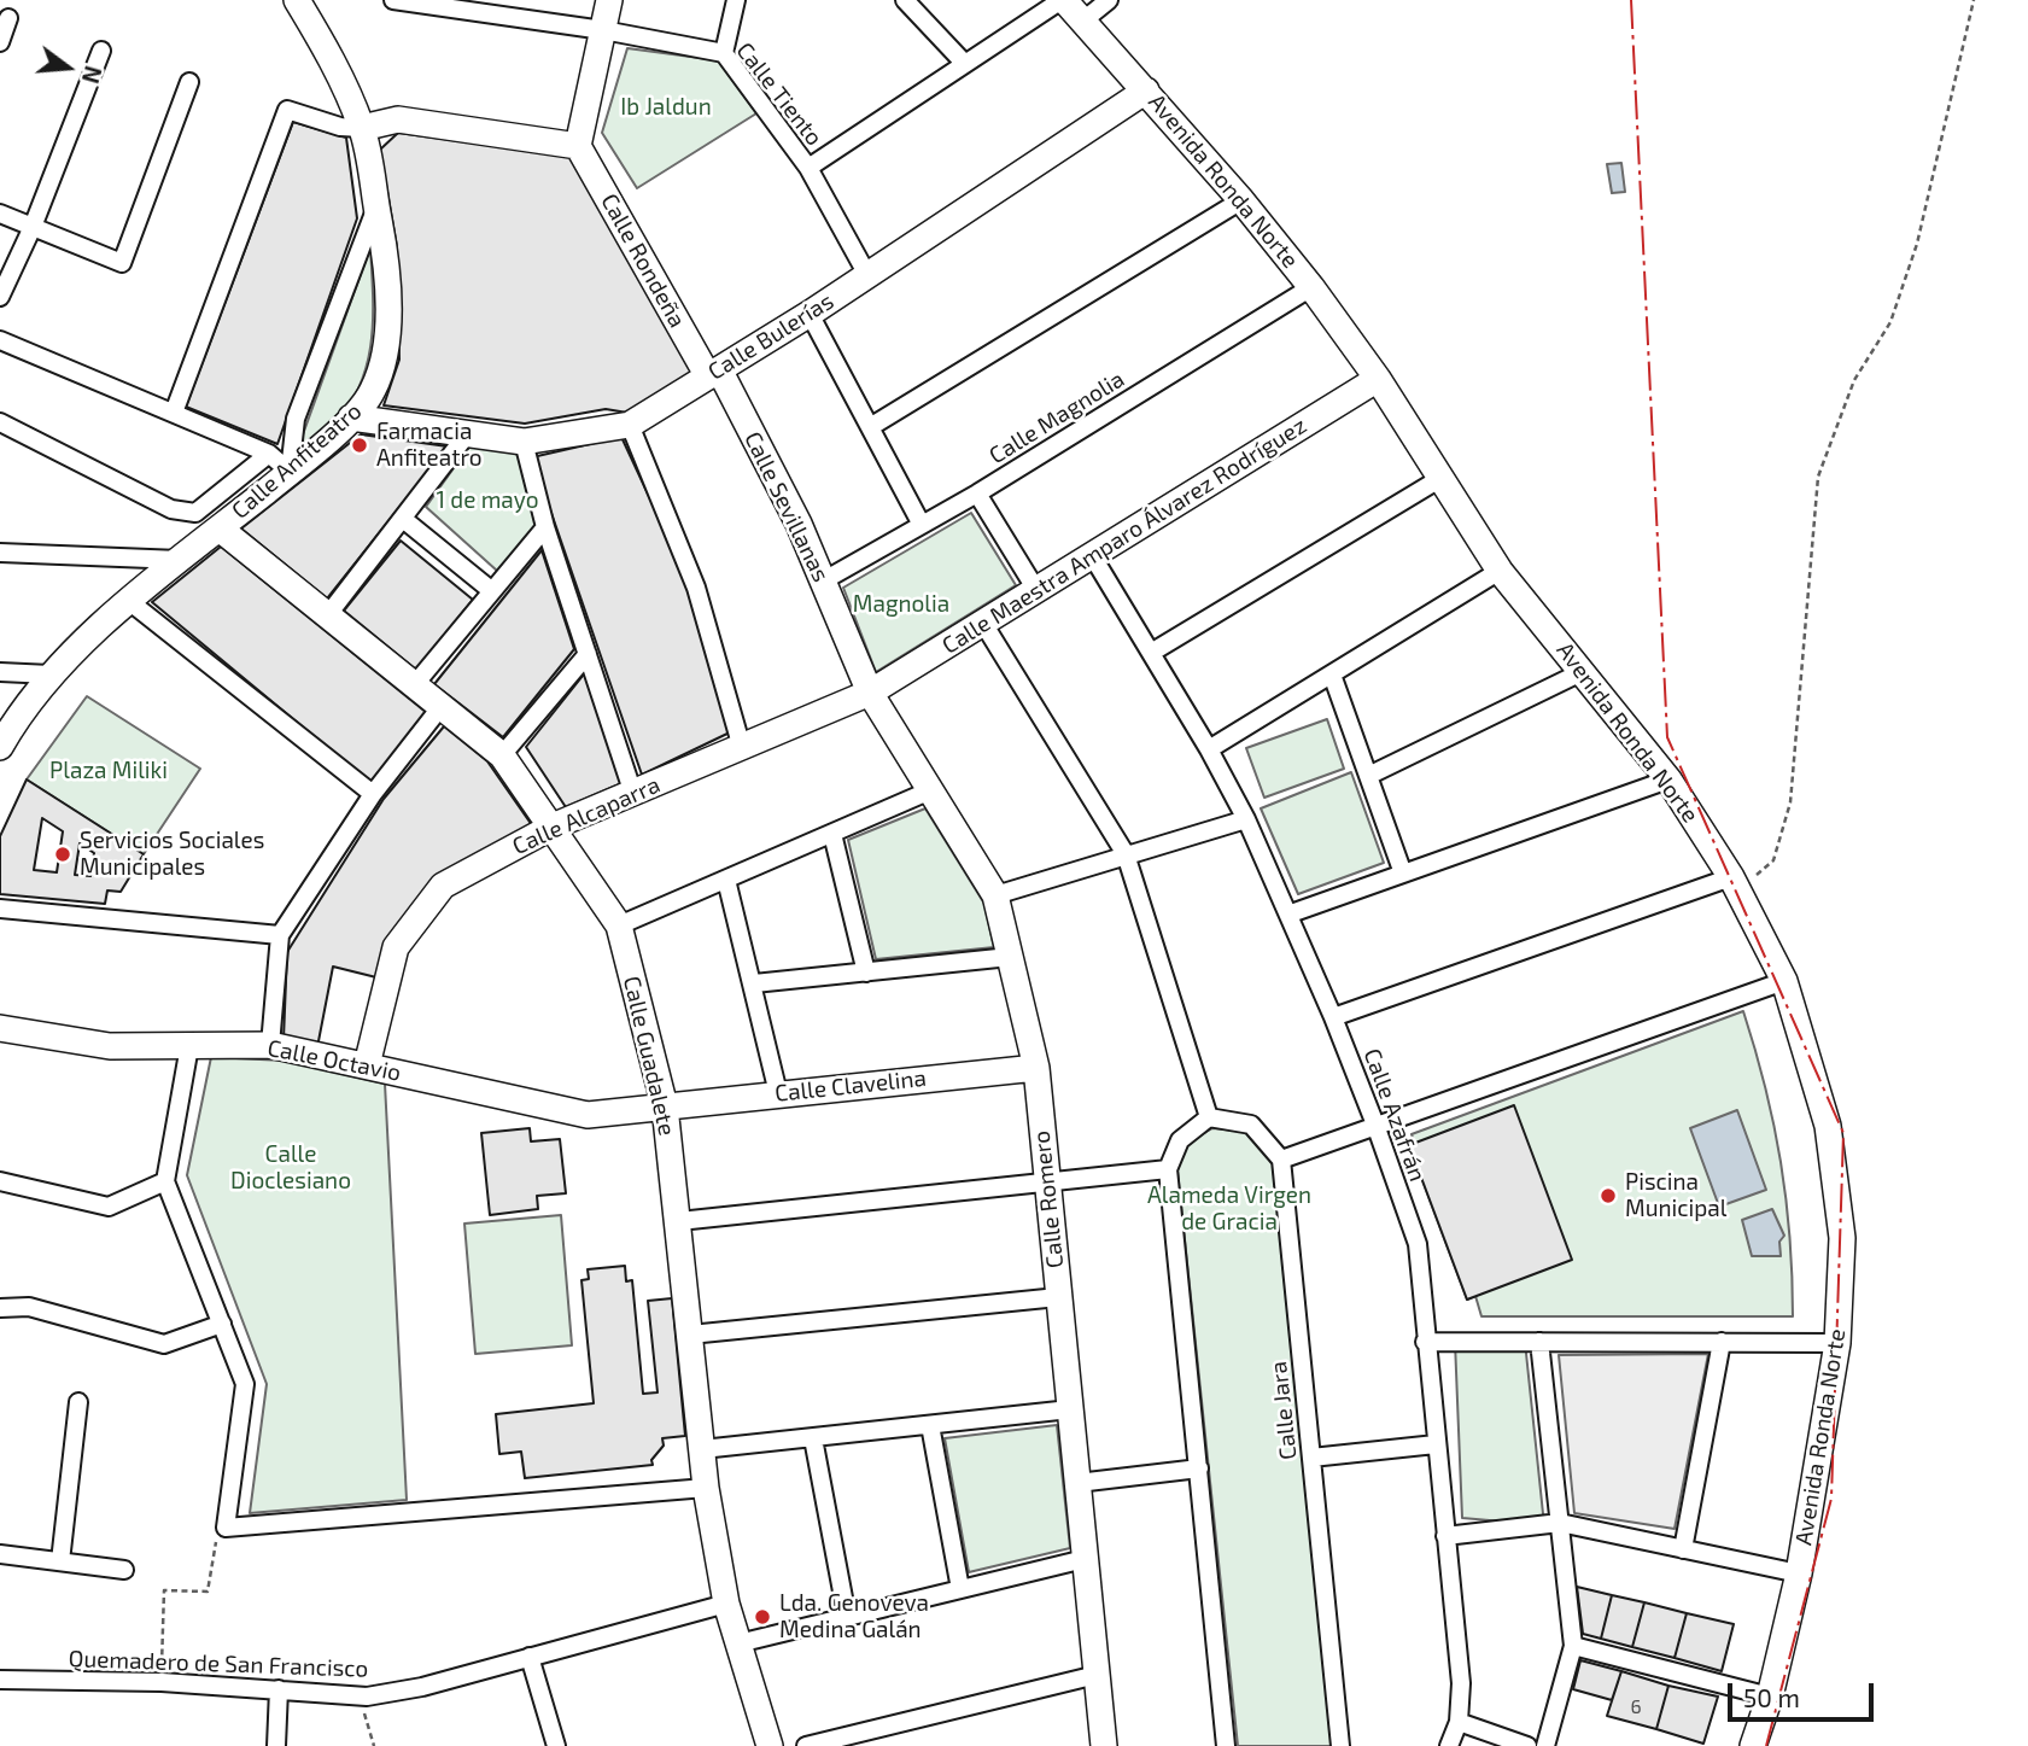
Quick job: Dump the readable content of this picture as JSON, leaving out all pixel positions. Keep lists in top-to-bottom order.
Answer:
{
  "streets": {
    "street": [
      "Calle Tiento",
      "Avenida Ronda Norte",
      "Calle Rondeña",
      "Calle Bulerías",
      "Calle Magnolia",
      "Calle Anfiteatro",
      "Calle Sevillanas",
      "Calle Maestra Amparo Álvarez Rodríguez",
      "Calle Alcaparra",
      "Calle Guadalete",
      "Calle Octavio",
      "Calle Clavelina",
      "Calle Azafrán",
      "Calle Romero",
      "Calle Jara",
      "Quemadero de San Francisco"
    ]
  },
  "crossings": [
    ["Calle Tiento", "Calle Bulerías"],
    ["Avenida Ronda Norte", "Calle Bulerías"],
    ["Avenida Ronda Norte", "Calle Magnolia"],
    ["Avenida Ronda Norte", "Calle Maestra Amparo Álvarez Rodríguez"],
    ["Calle Rondeña", "Calle Bulerías"],
    ["Calle Rondeña", "Calle Sevillanas"],
    ["Calle Bulerías", "Calle Anfiteatro"],
    ["Calle Bulerías", "Calle Sevillanas"],
    ["Calle Magnolia", "Calle Sevillanas"],
    ["Calle Anfiteatro", "Calle Guadalete"],
    ["Calle Sevillanas", "Calle Maestra Amparo Álvarez Rodríguez"],
    ["Calle Sevillanas", "Calle Alcaparra"],
    ["Calle Sevillanas", "Calle Romero"],
    ["Calle Maestra Amparo Álvarez Rodríguez", "Calle Alcaparra"],
    ["Calle Maestra Amparo Álvarez Rodríguez", "Calle Azafrán"],
    ["Calle Maestra Amparo Álvarez Rodríguez", "Calle Romero"],
    ["Calle Alcaparra", "Calle Guadalete"],
    ["Calle Alcaparra", "Calle Octavio"],
    ["Calle Alcaparra", "Calle Romero"],
    ["Calle Guadalete", "Calle Octavio"],
    ["Calle Guadalete", "Calle Clavelina"],
    ["Calle Guadalete", "Quemadero de San Francisco"],
    ["Calle Octavio", "Calle Clavelina"],
    ["Calle Clavelina", "Calle Romero"]
  ],
  "parks": [
    "Ib Jaldun",
    "1 de mayo",
    "Magnolia",
    "Plaza Miliki",
    "Calle Dioclesiano",
    "Alameda Virgen de Gracia"
  ],
  "places": [
    "Farmacia Anfiteatro",
    "Servicios Sociales Municipales",
    "Piscina Municipal",
    "Lda. Genoveva Medina Galán"
  ],
  "house_numbers": ["6"],
  "scale_bar": "50 m",
  "north": "right"
}
